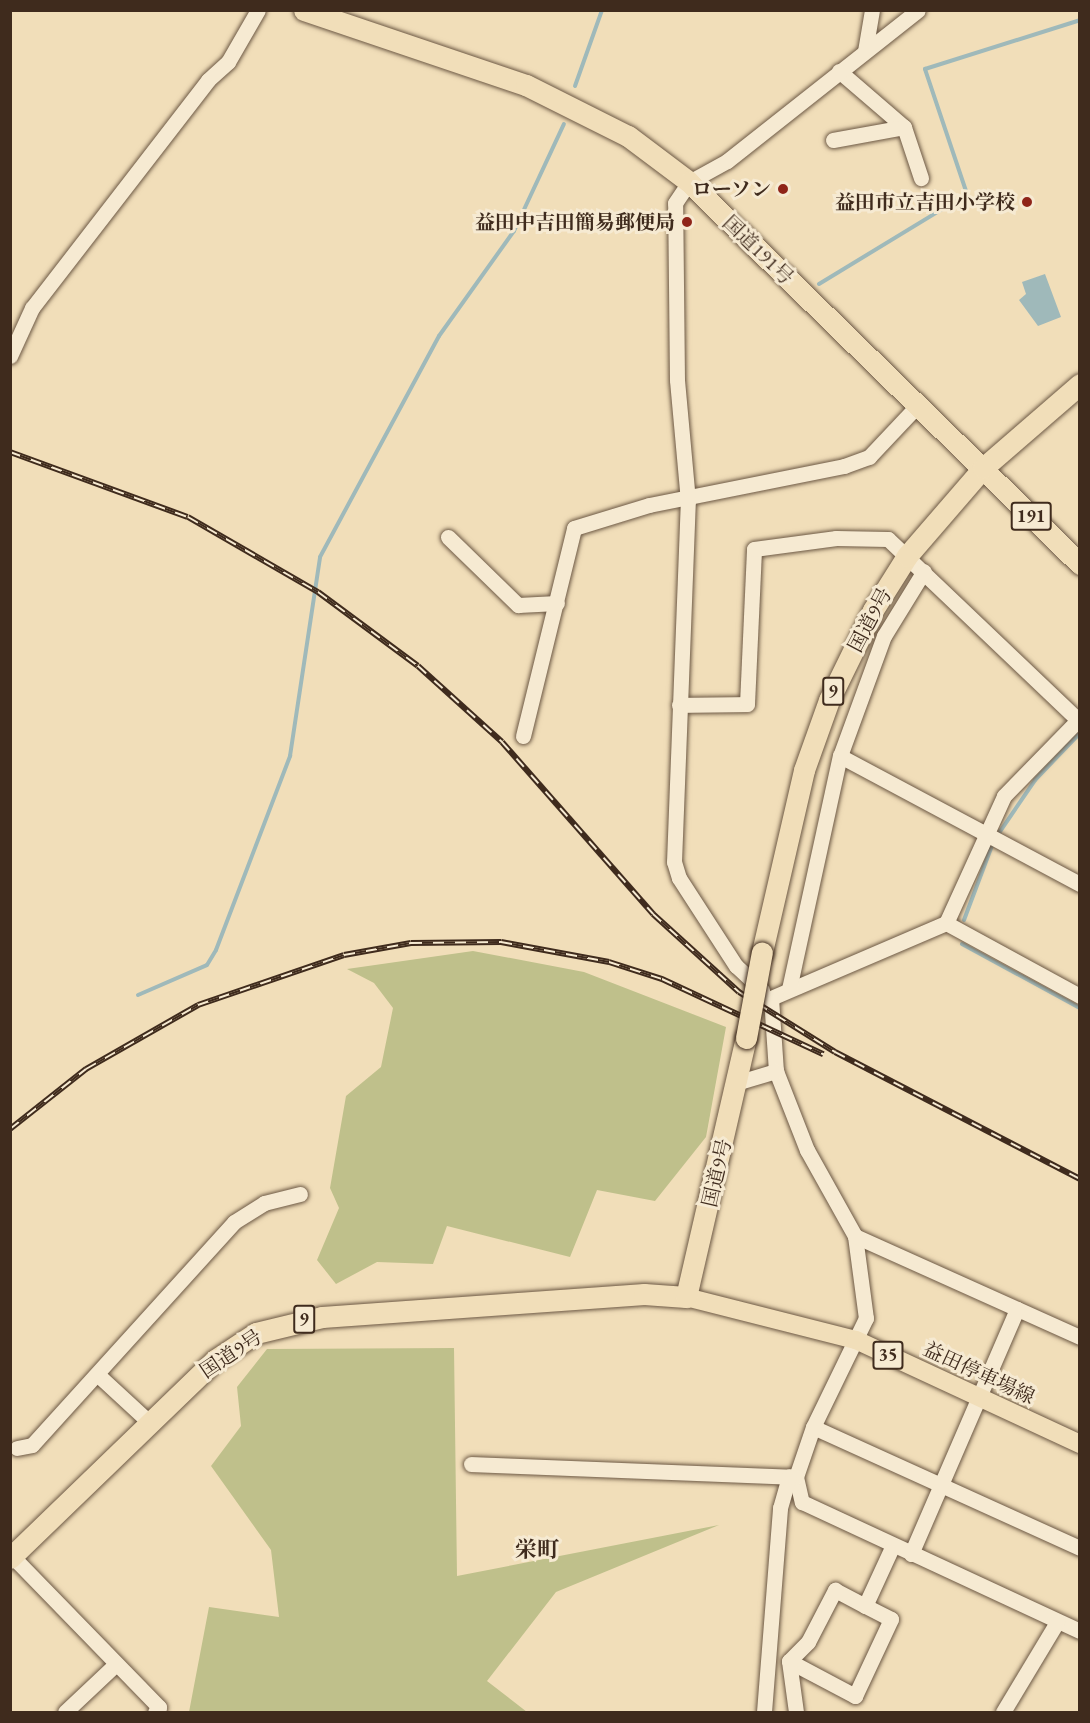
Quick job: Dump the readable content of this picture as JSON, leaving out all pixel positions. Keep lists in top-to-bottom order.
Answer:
{
  "streets": {
    "highway": [
      "国道191号",
      "191",
      "国道9号",
      "9"
    ],
    "main road": ["35", "益田停車場線"]
  },
  "crossings": [
    ["国道191号", "国道9号"],
    ["国道9号", "益田停車場線"]
  ],
  "districts": ["栄町"],
  "places": ["ローソン", "益田市立吉田小学校", "益田中吉田簡易郵便局"]
}
